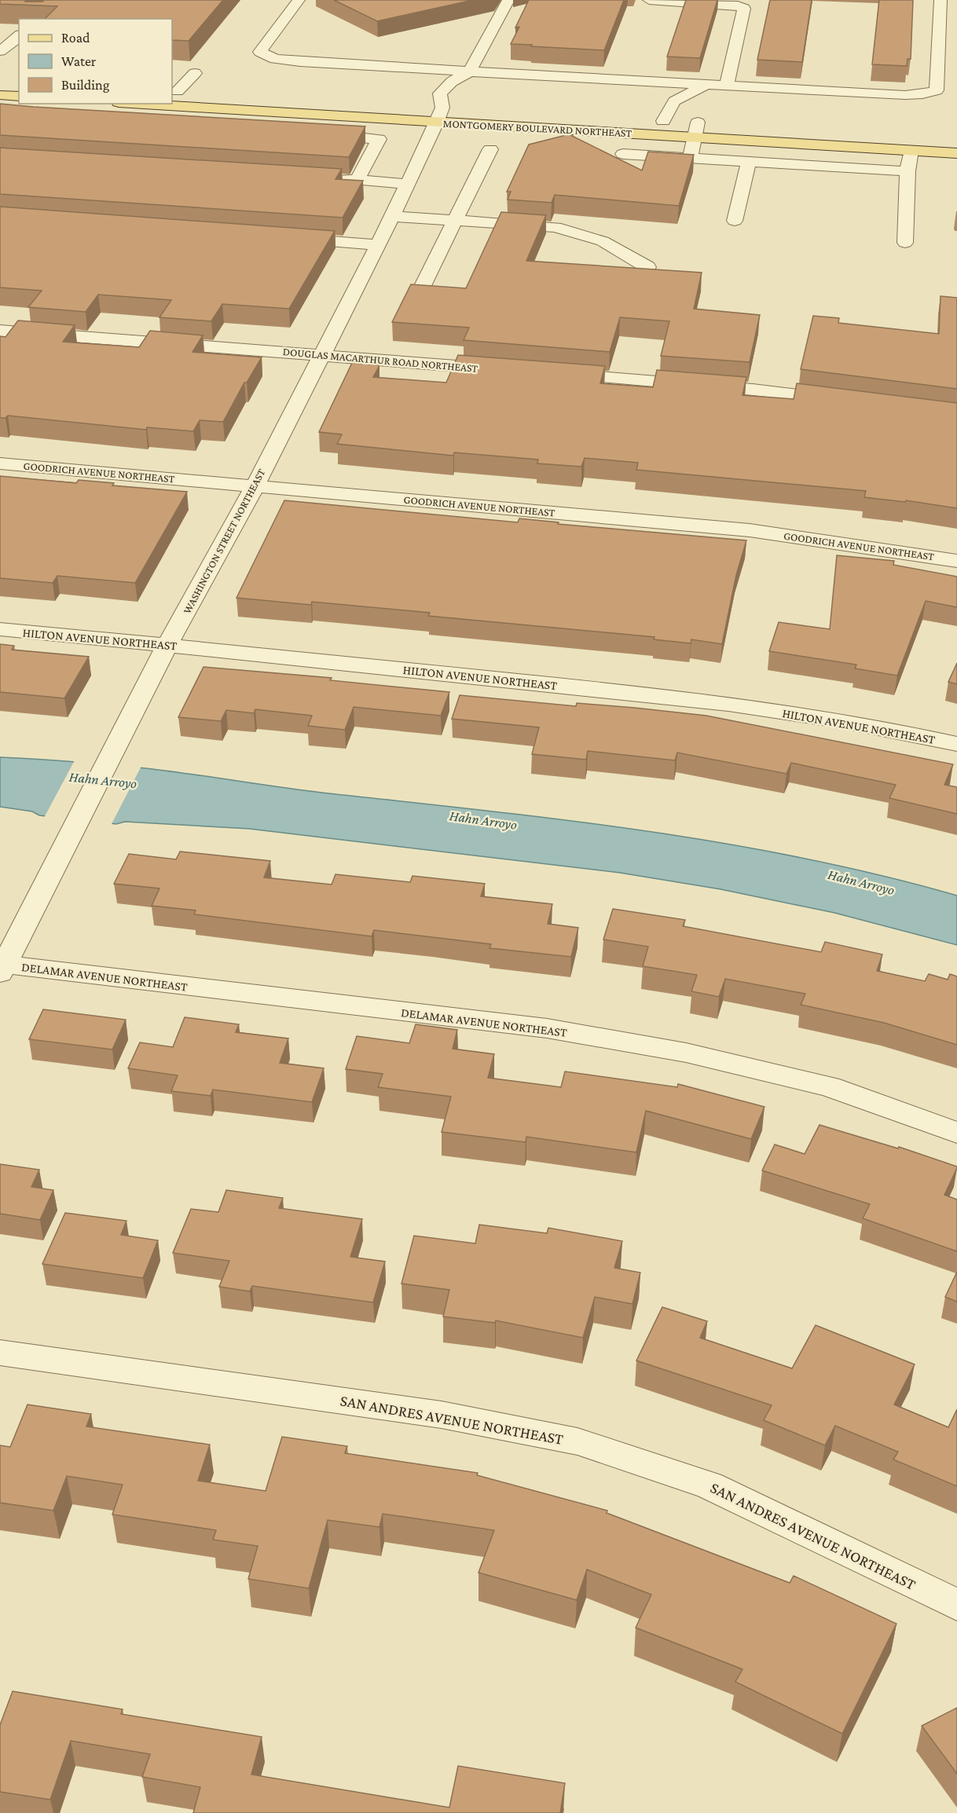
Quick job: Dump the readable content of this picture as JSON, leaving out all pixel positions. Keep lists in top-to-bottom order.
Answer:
{
  "streets": {
    "main road": ["MONTGOMERY BOULEVARD NORTHEAST"],
    "street": [
      "DOUGLAS MACARTHUR ROAD NORTHEAST",
      "GOODRICH AVENUE NORTHEAST",
      "WASHINGTON STREET NORTHEAST",
      "HILTON AVENUE NORTHEAST",
      "DELAMAR AVENUE NORTHEAST",
      "SAN ANDRES AVENUE NORTHEAST"
    ]
  },
  "crossings": [
    ["MONTGOMERY BOULEVARD NORTHEAST", "WASHINGTON STREET NORTHEAST"],
    ["DOUGLAS MACARTHUR ROAD NORTHEAST", "WASHINGTON STREET NORTHEAST"],
    ["GOODRICH AVENUE NORTHEAST", "WASHINGTON STREET NORTHEAST"],
    ["WASHINGTON STREET NORTHEAST", "HILTON AVENUE NORTHEAST"],
    ["WASHINGTON STREET NORTHEAST", "DELAMAR AVENUE NORTHEAST"]
  ],
  "water": ["Hahn Arroyo"],
  "legend": ["Road", "Water", "Building"]
}
